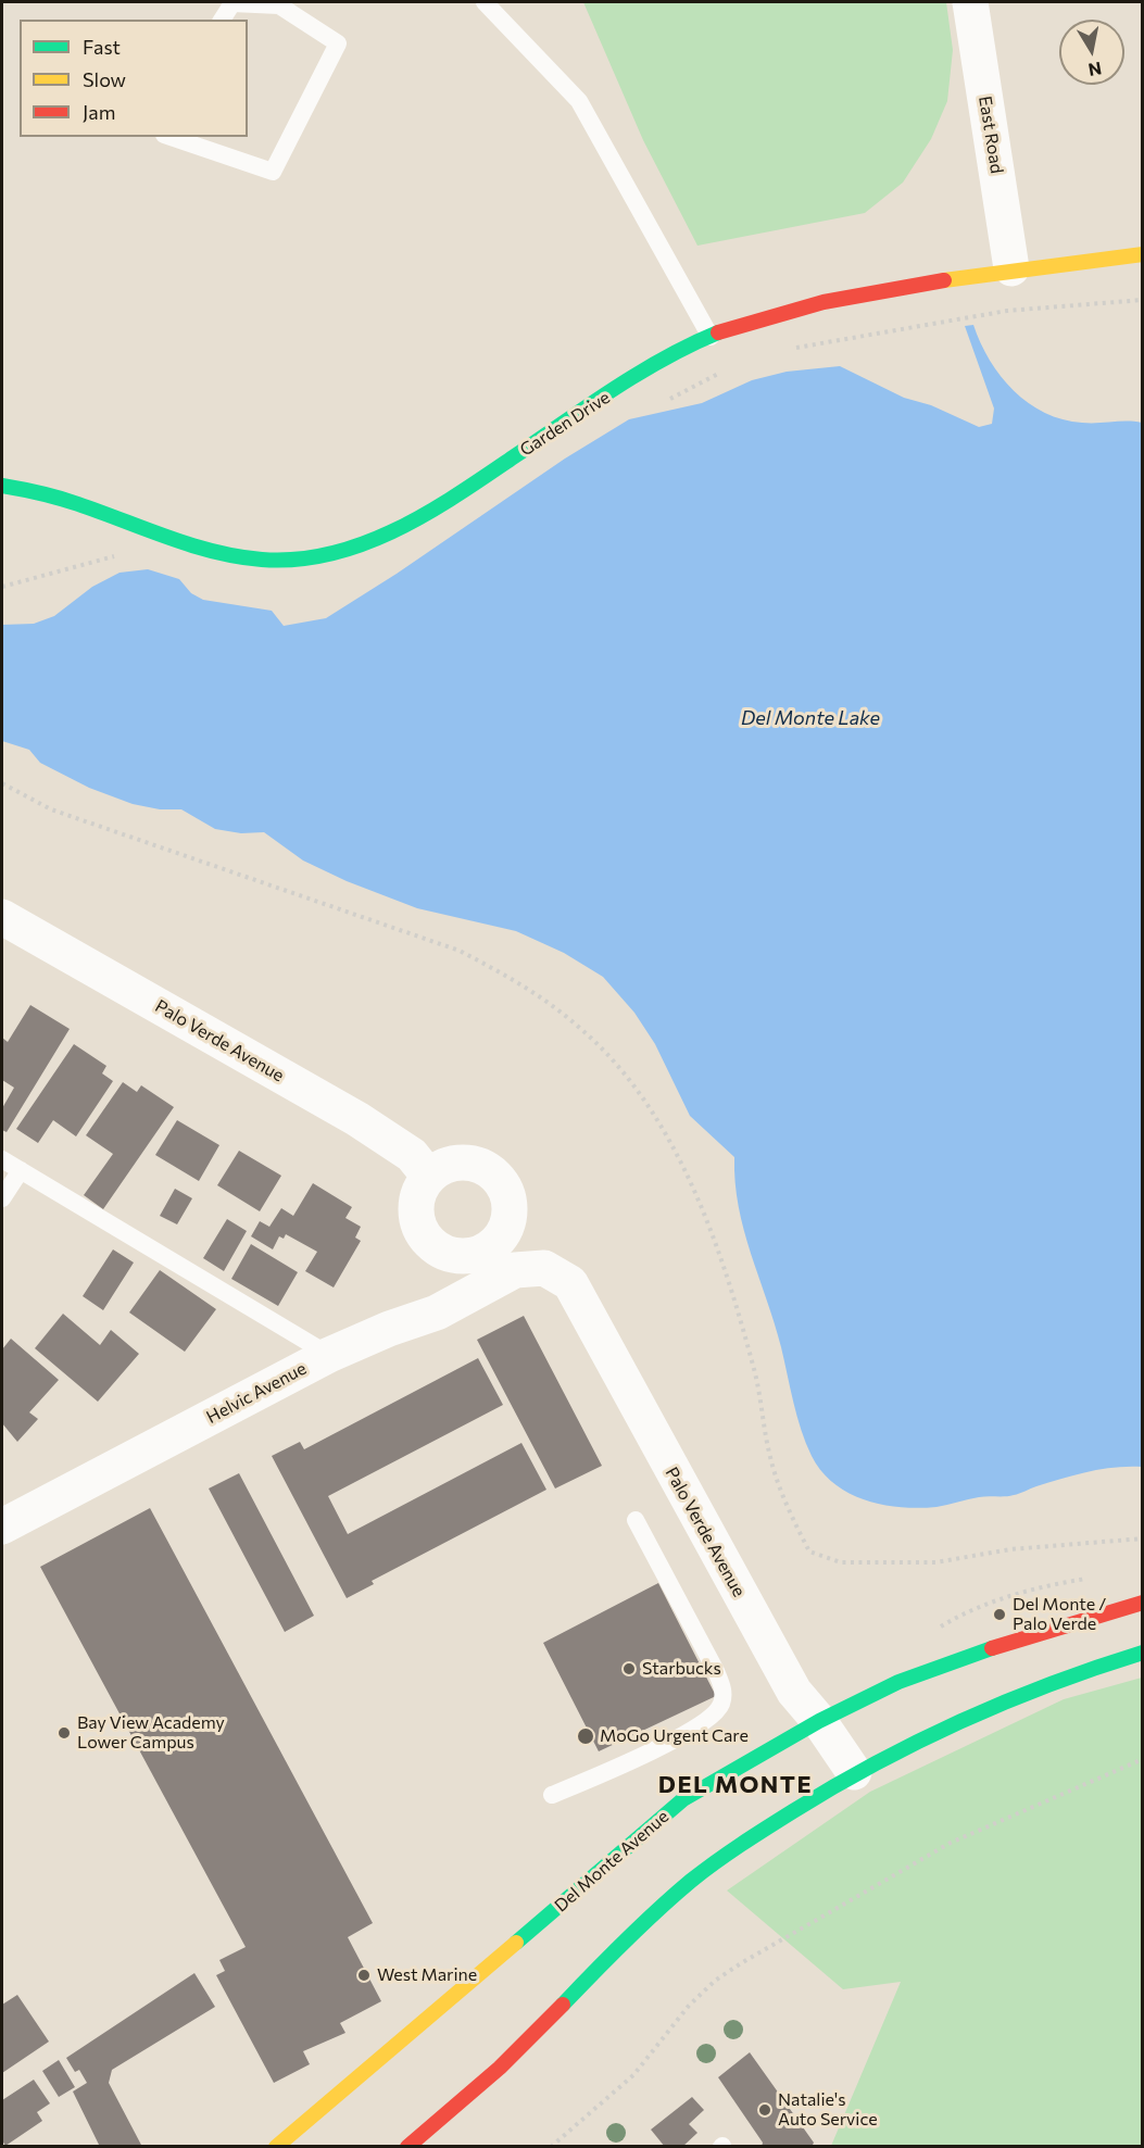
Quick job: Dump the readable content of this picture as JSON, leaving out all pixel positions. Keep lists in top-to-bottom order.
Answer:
{
  "streets": {
    "main road": ["Garden Drive", "Del Monte Avenue"],
    "street": ["East Road", "Palo Verde Avenue", "Helvic Avenue"]
  },
  "crossings": [
    ["East Road", "Garden Drive"],
    ["Palo Verde Avenue", "Helvic Avenue"],
    ["Palo Verde Avenue", "Del Monte Avenue"]
  ],
  "districts": ["DEL MONTE"],
  "water": ["Del Monte Lake"],
  "places": [
    "Del Monte / Palo Verde",
    "Starbucks",
    "Bay View Academy Lower Campus",
    "MoGo Urgent Care",
    "West Marine",
    "Natalie's Auto Service"
  ],
  "legend": ["Fast", "Slow", "Jam"],
  "north": "bottom"
}
